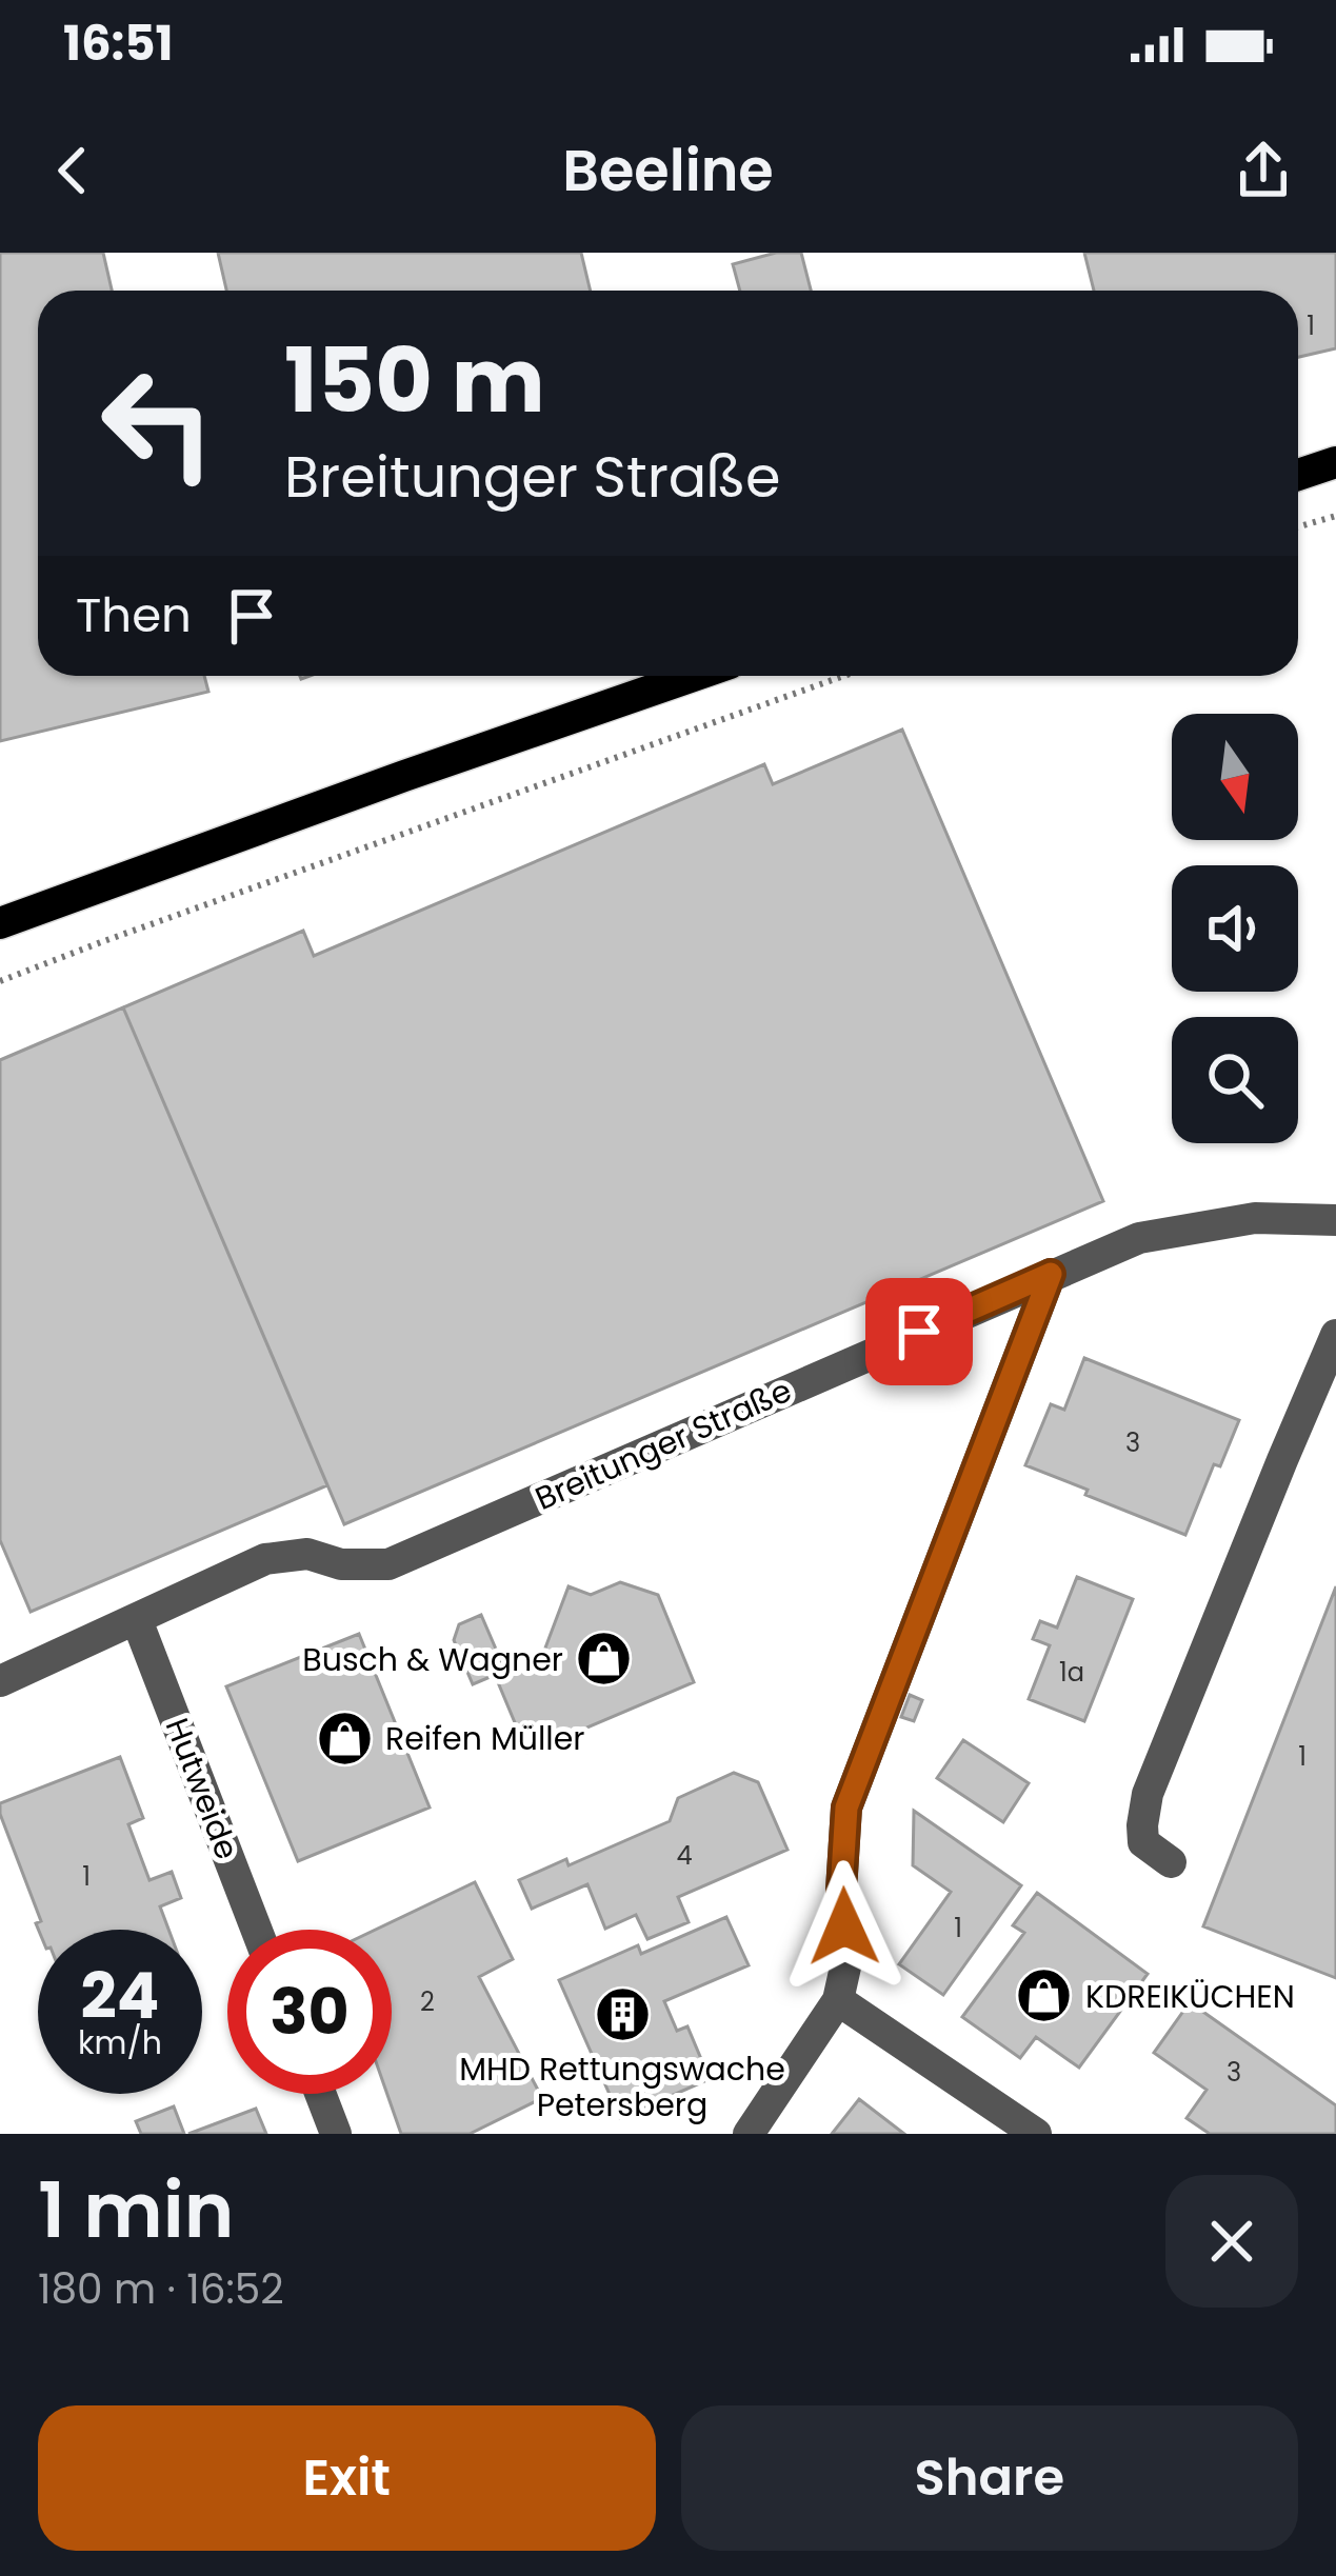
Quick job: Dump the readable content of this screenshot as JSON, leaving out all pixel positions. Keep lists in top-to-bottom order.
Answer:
{
  "streets": {
    "street": ["Breitunger Straße", "Hutweide"]
  },
  "crossings": [
    ["Breitunger Straße", "Hutweide"]
  ],
  "places": {
    "shop": ["Busch & Wagner", "Reifen Müller", "KDREIKÜCHEN"],
    "building": ["MHD Rettungswache Petersberg"]
  },
  "house_numbers": [
    "1",
    "3",
    "1a",
    "1",
    "4",
    "1",
    "1",
    "2",
    "3"
  ],
  "north": "bottom",
  "page": {
    "status": "16:51",
    "header": "Beeline",
    "turn": ["150 m", "Breitunger Straße"],
    "then": "Then",
    "speed": "24 km/h",
    "limit": "30",
    "heading": ["1 min", "180 m · 16:52"],
    "buttons": ["Exit", "Share"]
  }
}
